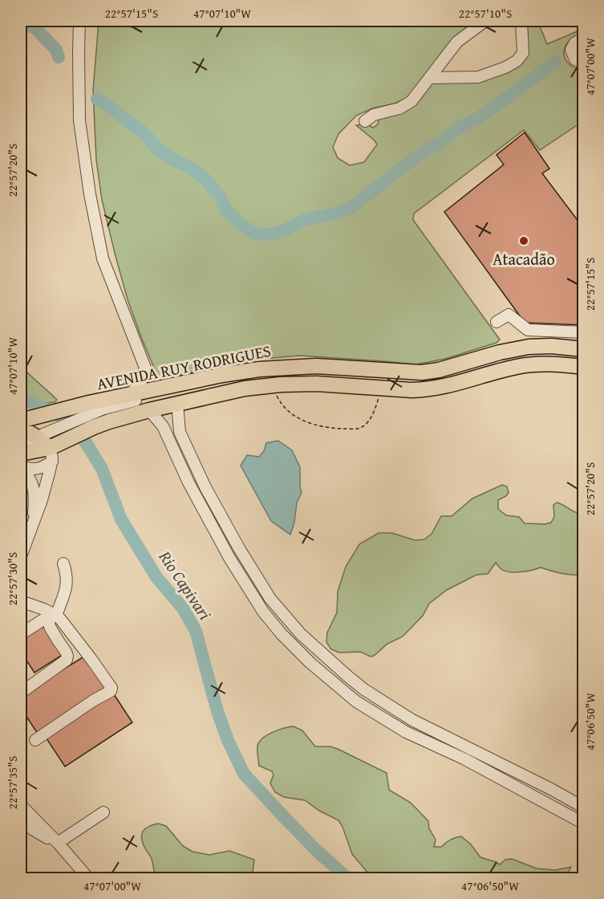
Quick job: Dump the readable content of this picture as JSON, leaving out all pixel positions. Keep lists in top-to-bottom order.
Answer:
{
  "streets": {
    "main road": ["AVENIDA RUY RODRIGUES"]
  },
  "water": ["Rio Capivari"],
  "places": ["Atacadão"],
  "coordinates": [
    "22°57'15\"S",
    "47°07'10\"W",
    "22°57'10\"S",
    "47°07'00\"W",
    "22°57'20\"S",
    "22°57'30\"S",
    "47°06'50\"W",
    "22°57'35\"S"
  ]
}
